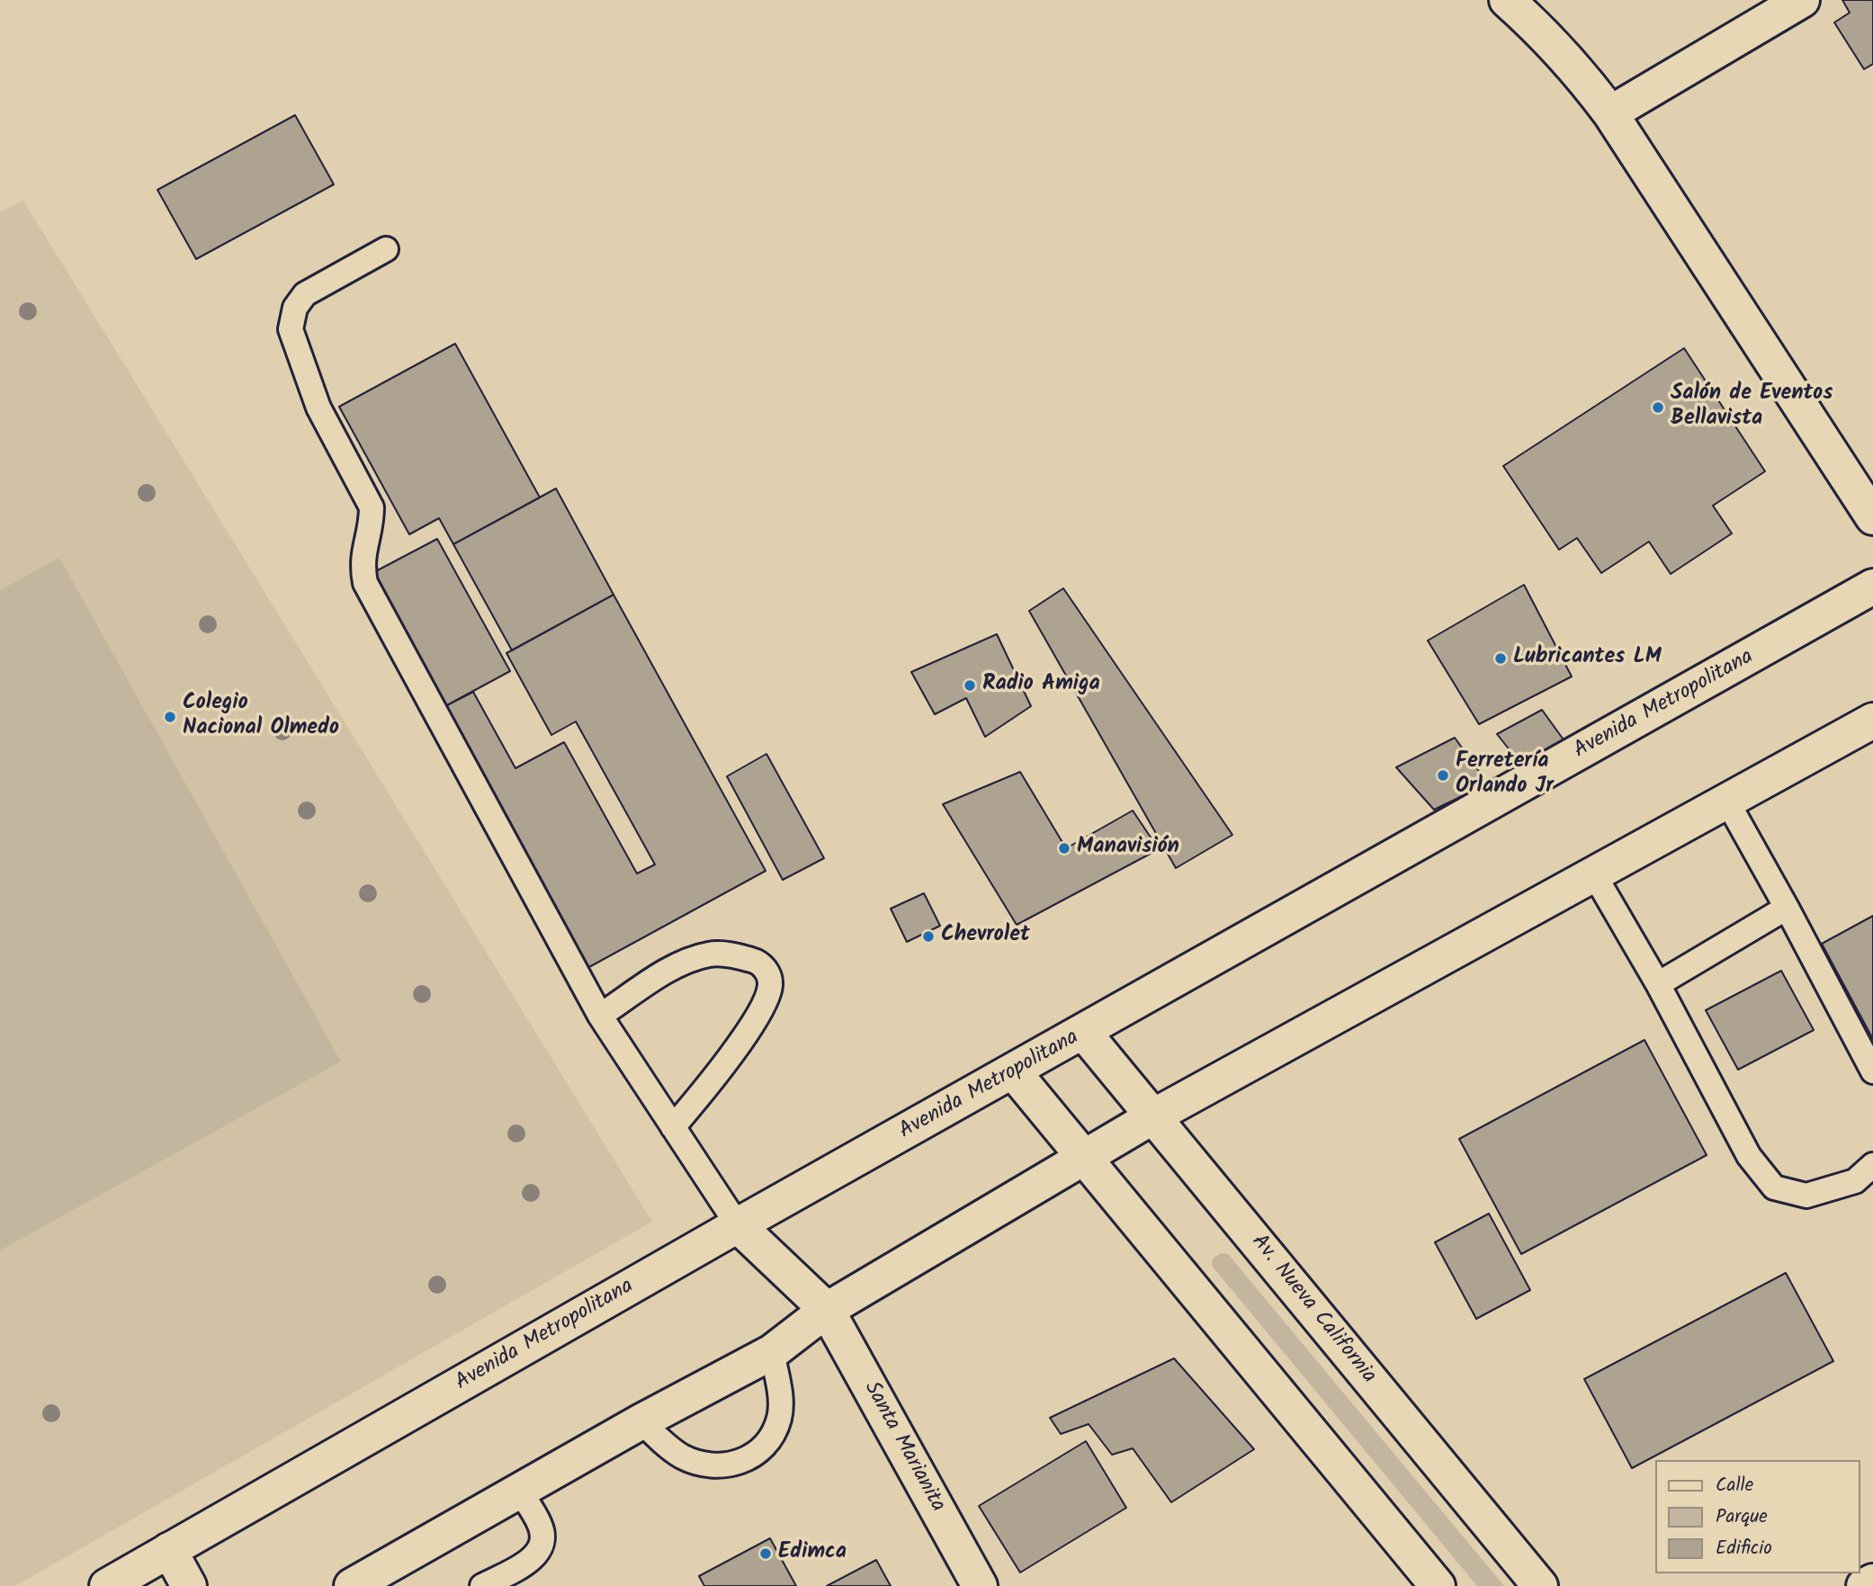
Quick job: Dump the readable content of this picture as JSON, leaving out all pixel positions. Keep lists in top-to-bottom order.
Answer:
{
  "streets": {
    "main road": ["Avenida Metropolitana", "Av. Nueva California", "Santa Marianita"]
  },
  "crossings": [
    ["Avenida Metropolitana", "Av. Nueva California"],
    ["Avenida Metropolitana", "Santa Marianita"]
  ],
  "places": [
    "Salón de Eventos Bellavista",
    "Lubricantes LM",
    "Radio Amiga",
    "Colegio Nacional Olmedo",
    "Ferretería Orlando Jr",
    "Manavisión",
    "Chevrolet",
    "Edimca"
  ],
  "legend": ["Calle", "Parque", "Edificio"]
}
